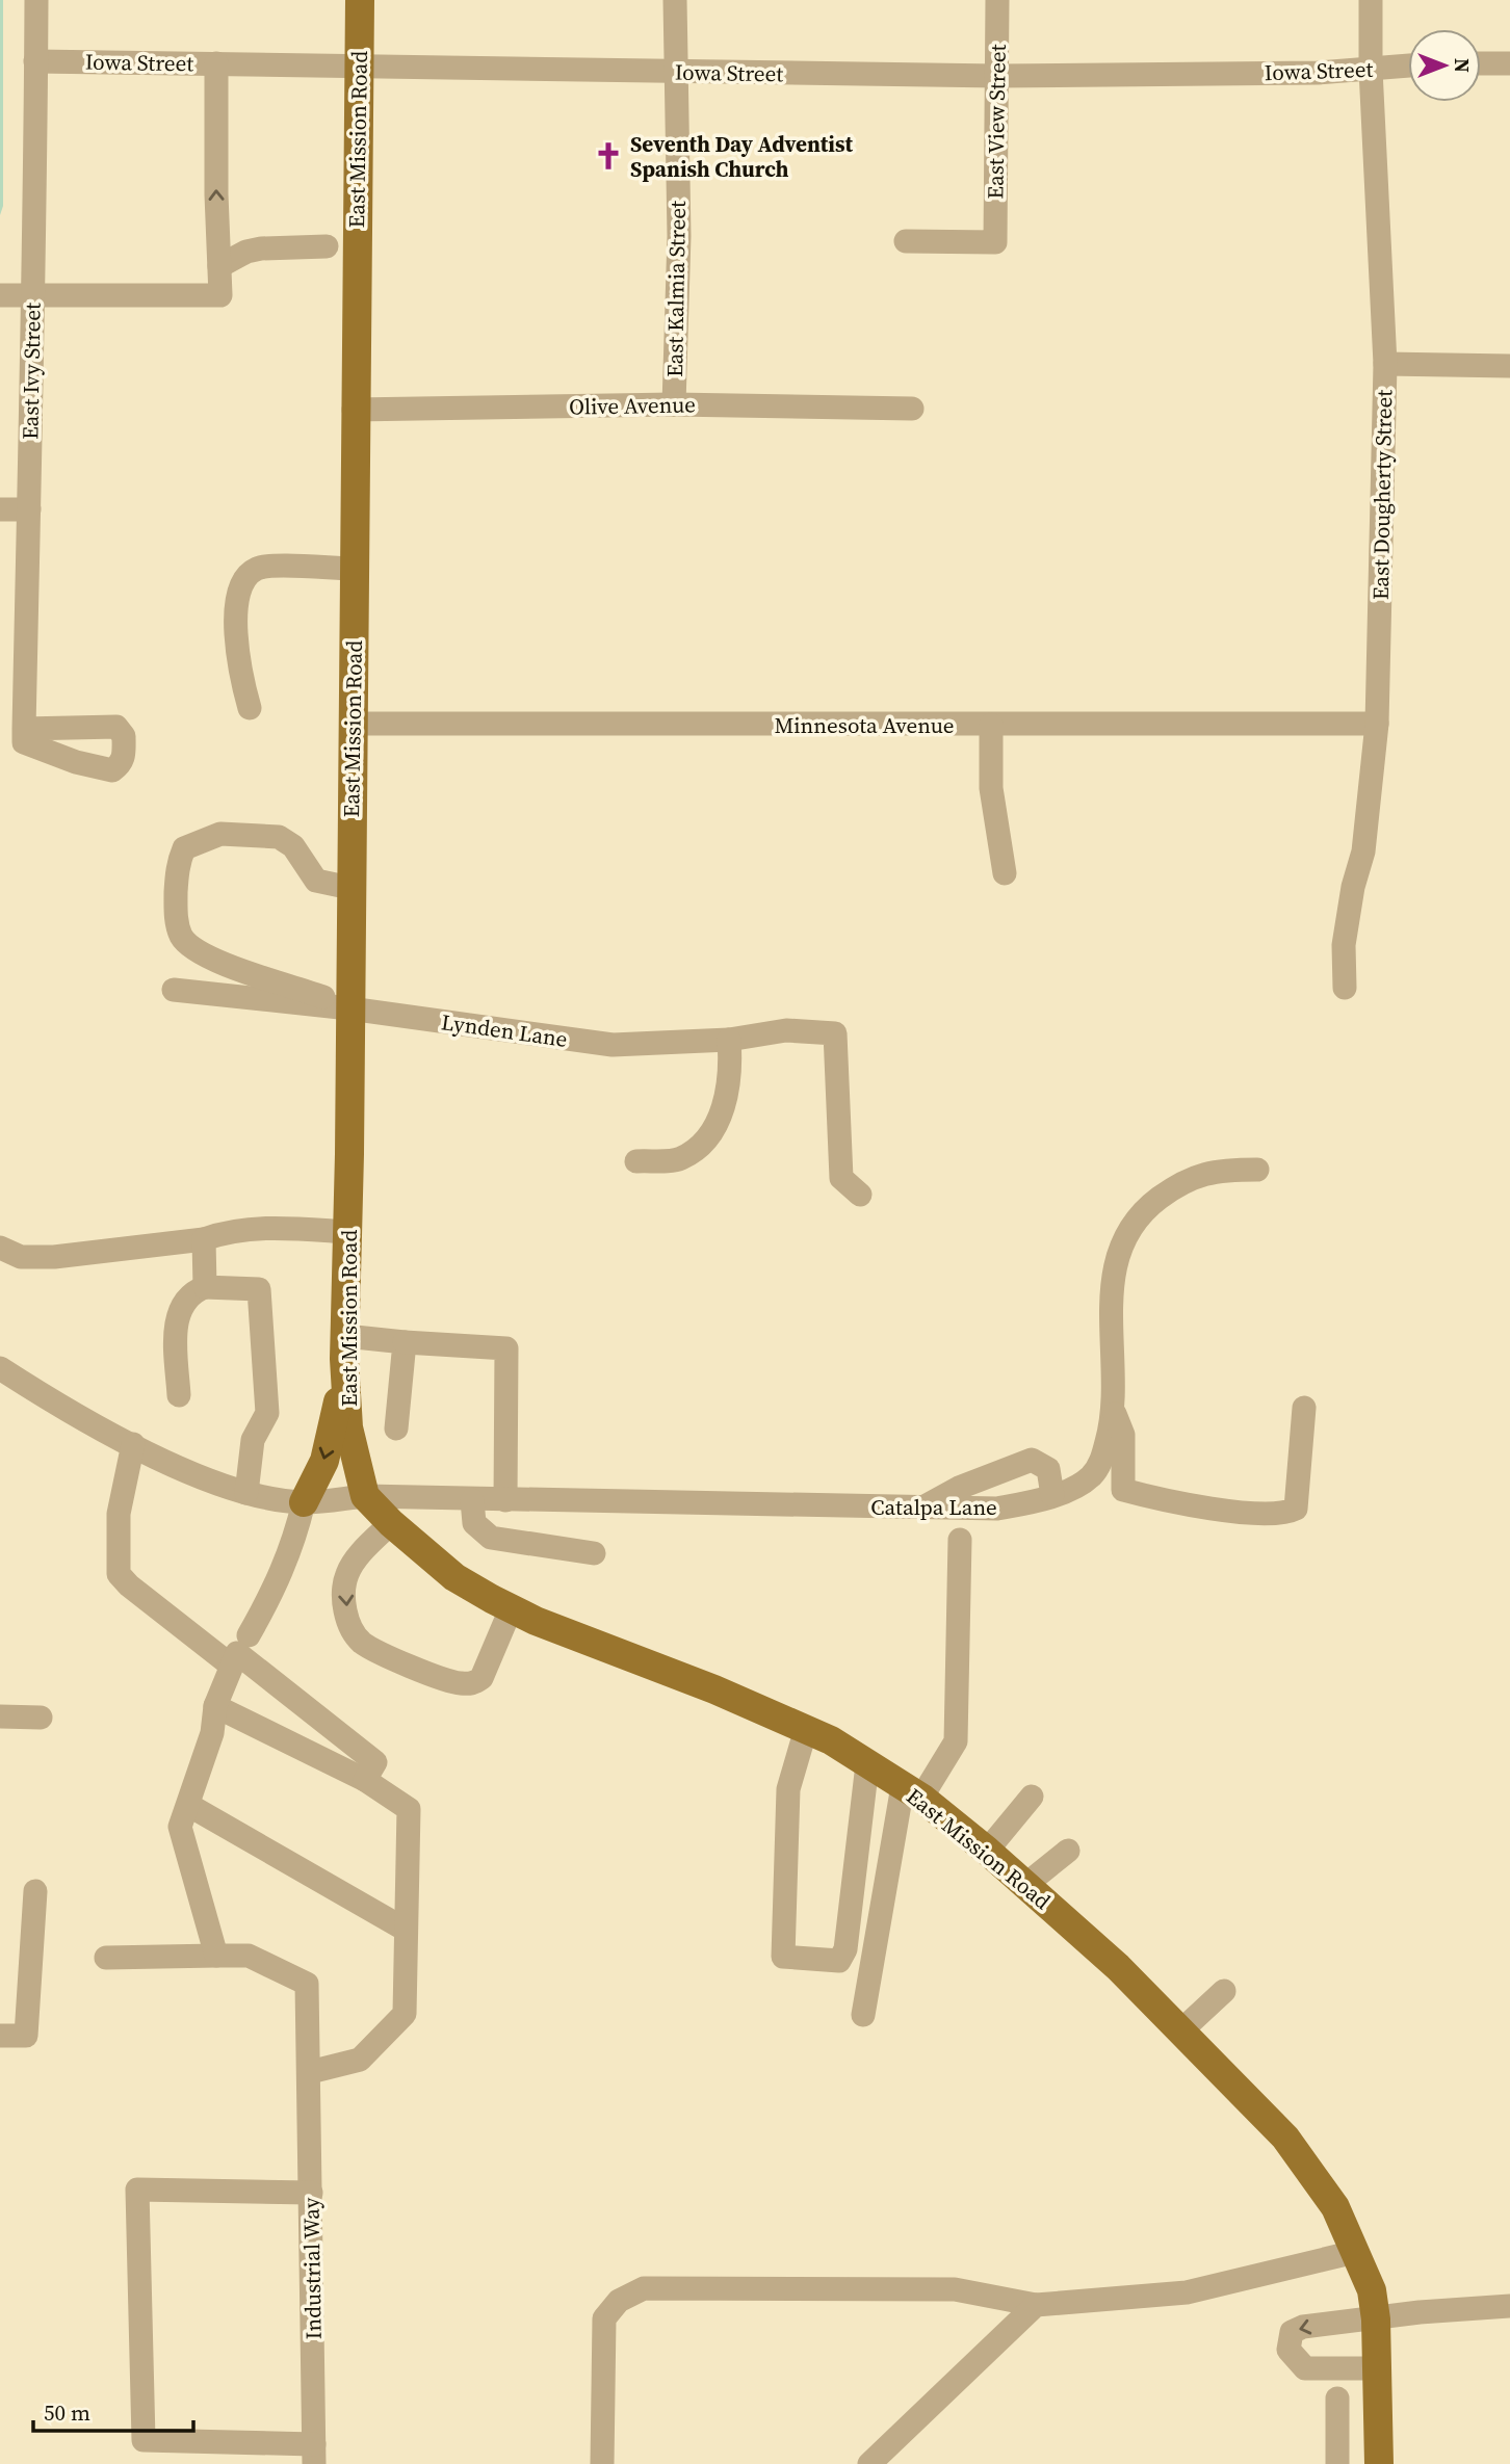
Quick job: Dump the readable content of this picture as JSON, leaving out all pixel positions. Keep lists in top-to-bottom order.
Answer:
{
  "streets": {
    "main road": ["East Mission Road"],
    "street": [
      "Iowa Street",
      "East View Street",
      "East Kalmia Street",
      "East Ivy Street",
      "Olive Avenue",
      "East Dougherty Street",
      "Minnesota Avenue",
      "Lynden Lane",
      "Catalpa Lane",
      "Industrial Way"
    ]
  },
  "crossings": [
    ["Iowa Street", "East View Street"],
    ["Iowa Street", "East Mission Road"],
    ["Iowa Street", "East Kalmia Street"],
    ["Iowa Street", "East Ivy Street"],
    ["Iowa Street", "East Dougherty Street"],
    ["East Mission Road", "Olive Avenue"],
    ["East Mission Road", "Minnesota Avenue"],
    ["East Mission Road", "Lynden Lane"],
    ["East Mission Road", "Catalpa Lane"],
    ["East Kalmia Street", "Olive Avenue"],
    ["East Dougherty Street", "Minnesota Avenue"]
  ],
  "places": {
    "church": ["Seventh Day Adventist Spanish Church"]
  },
  "scale_bar": "50 m",
  "north": "right"
}
